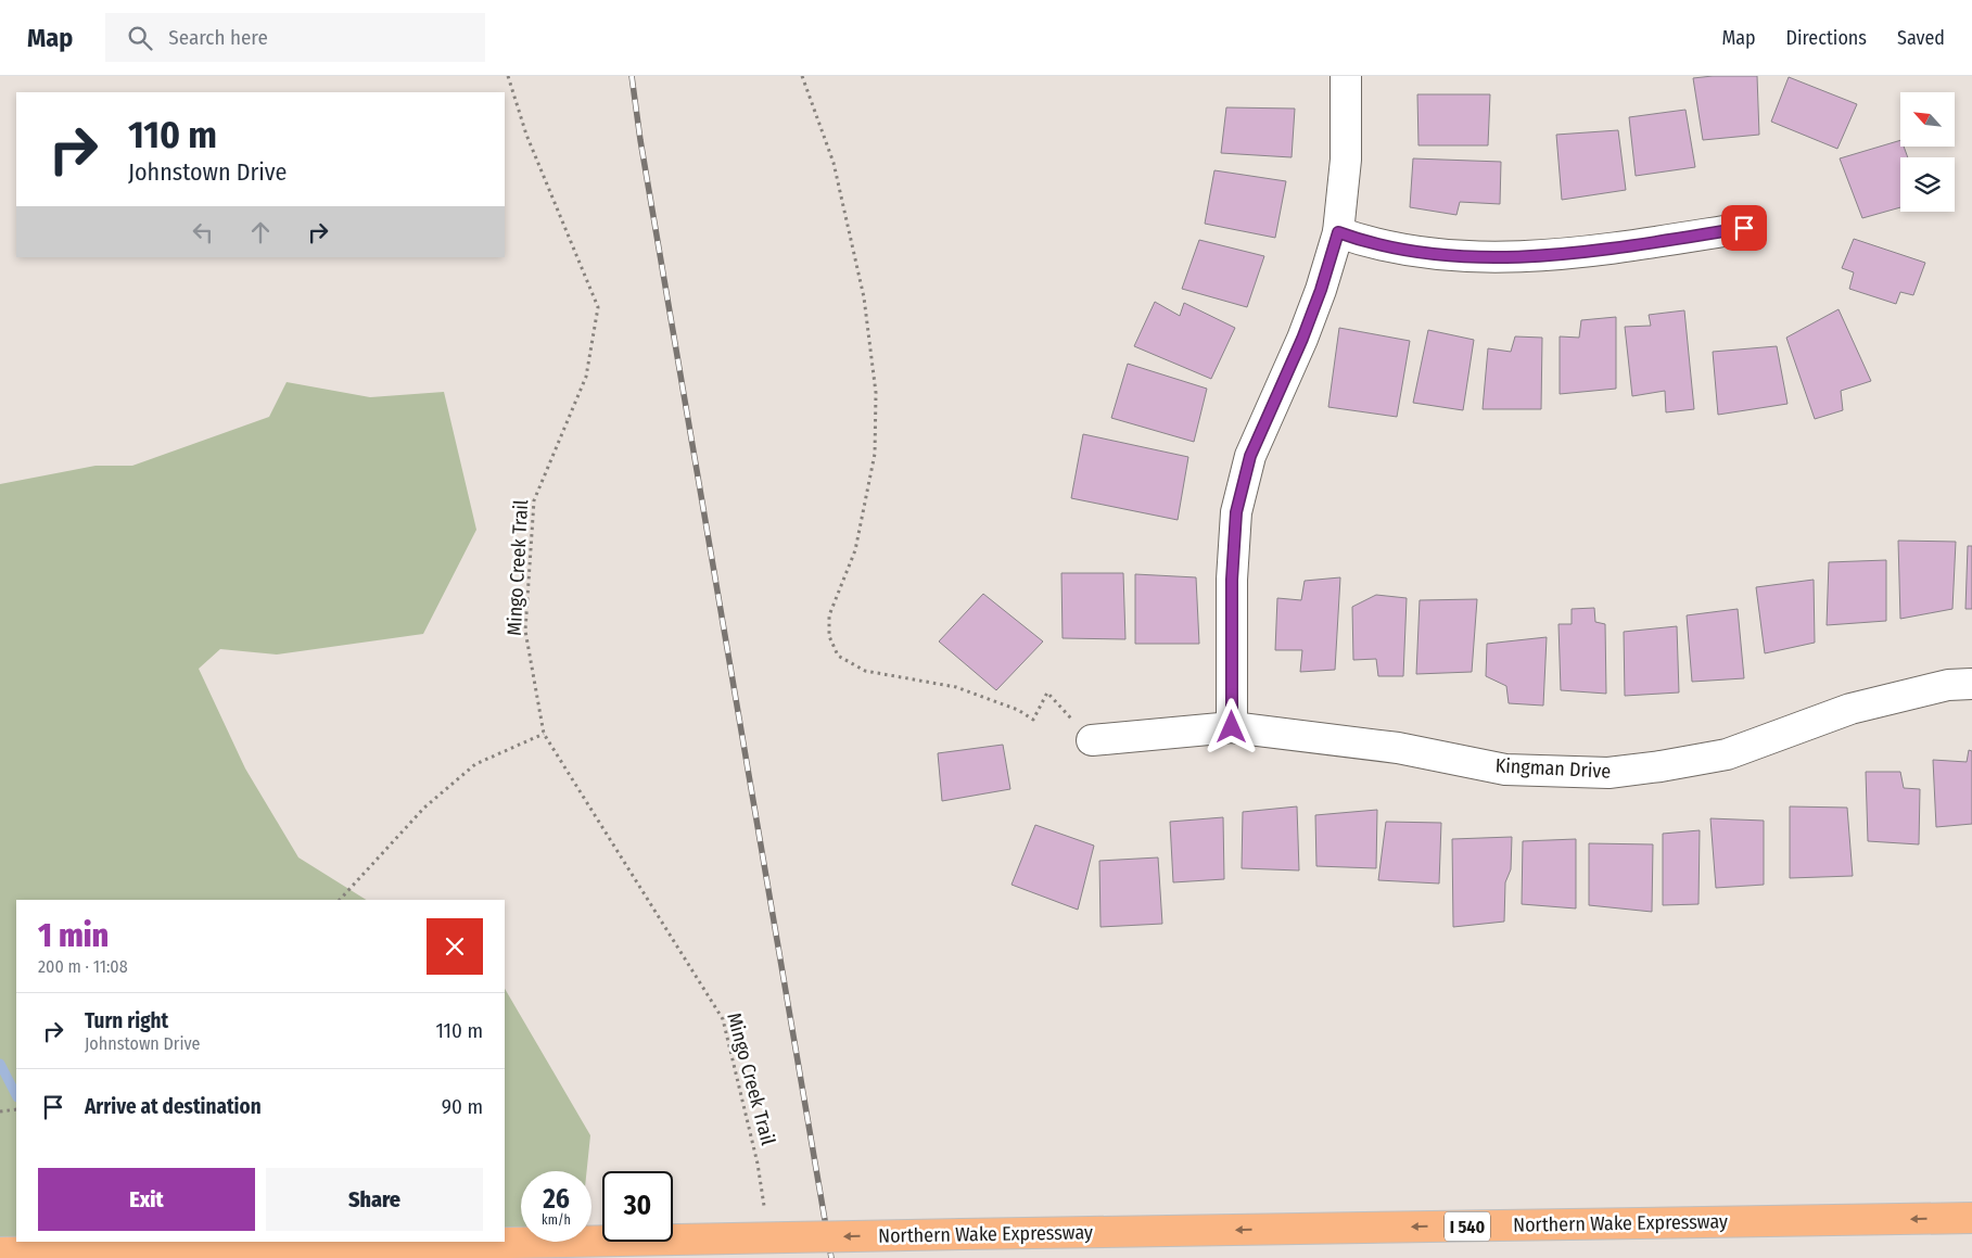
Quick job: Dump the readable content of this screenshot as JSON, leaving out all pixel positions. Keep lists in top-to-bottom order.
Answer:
{
  "streets": {
    "highway": ["Northern Wake Expressway", "I 540"],
    "street": ["Kingman Drive"],
    "path": ["Mingo Creek Trail"]
  },
  "one_way": ["Northern Wake Expressway"],
  "north": "top left",
  "page": {
    "header": "Map",
    "search": "Search here",
    "nav": ["Map", "Directions", "Saved"],
    "turn": ["110 m", "Johnstown Drive"],
    "heading": ["1 min", "200 m · 11:08"],
    "list": [
      {
        "name": "Turn right",
        "note": "Johnstown Drive",
        "value": "110 m"
      },
      {
        "name": "Arrive at destination",
        "value": "90 m"
      }
    ],
    "buttons": ["Exit", "Share"],
    "speed": "26 km/h",
    "limit": "30"
  }
}
